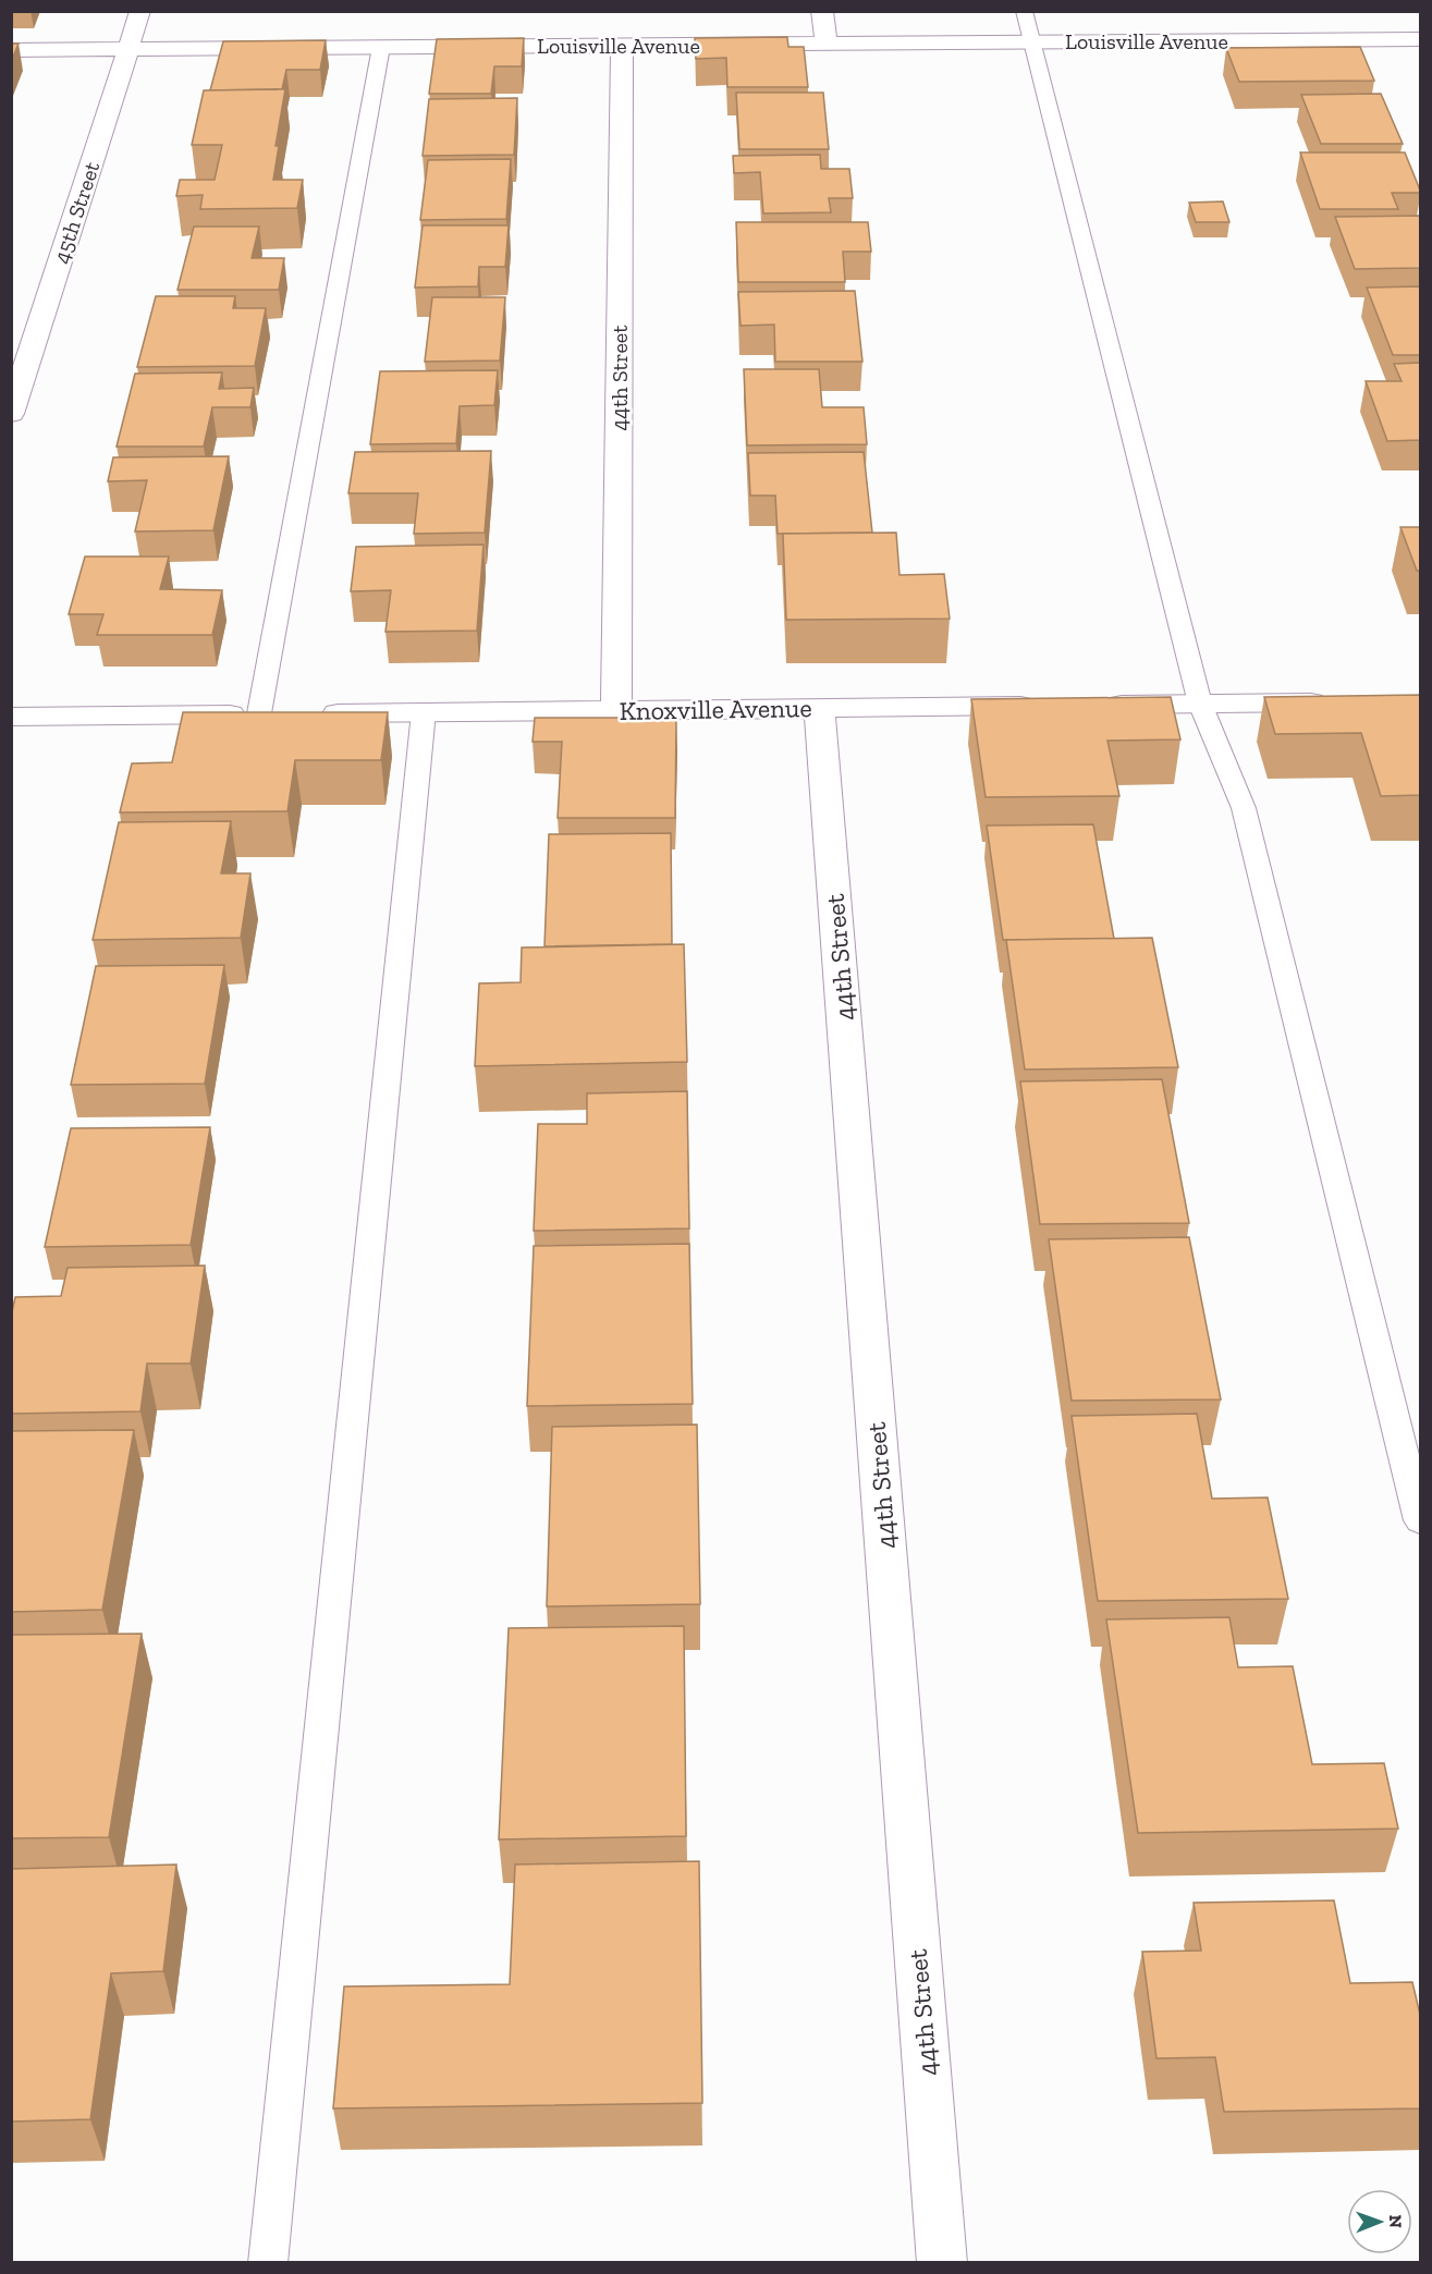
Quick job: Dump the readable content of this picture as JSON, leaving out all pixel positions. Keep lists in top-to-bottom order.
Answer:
{
  "streets": {
    "street": [
      "Louisville Avenue",
      "45th Street",
      "44th Street",
      "Knoxville Avenue"
    ]
  },
  "crossings": [
    ["Louisville Avenue", "45th Street"],
    ["Louisville Avenue", "44th Street"],
    ["44th Street", "Knoxville Avenue"]
  ],
  "north": "right"
}
